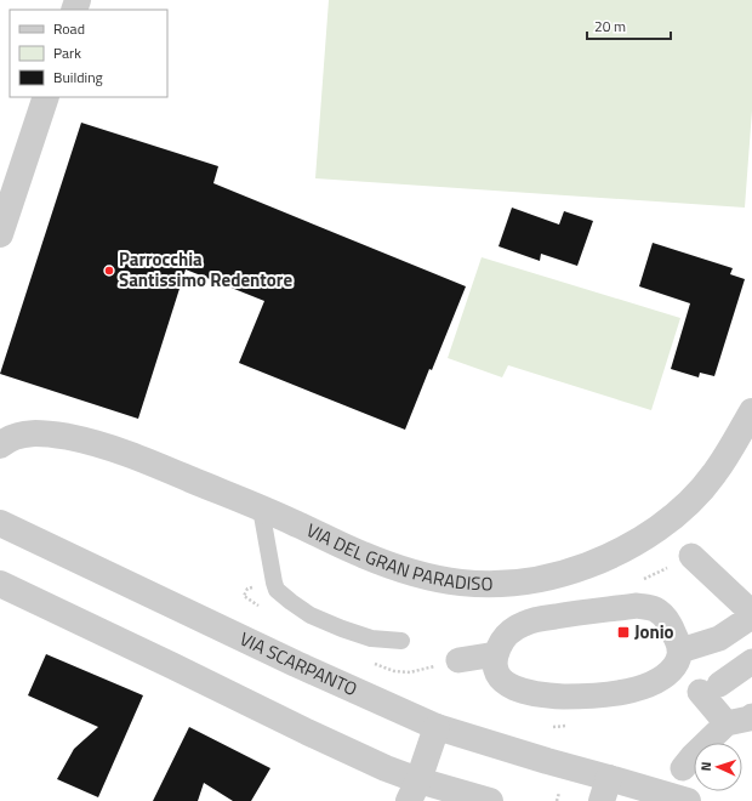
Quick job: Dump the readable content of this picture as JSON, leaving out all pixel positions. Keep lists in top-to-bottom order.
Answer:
{
  "streets": {
    "street": ["VIA DEL GRAN PARADISO", "VIA SCARPANTO"]
  },
  "places": {
    "other": ["Parrocchia Santissimo Redentore"],
    "transit": ["Jonio"]
  },
  "legend": ["Road", "Park", "Building"],
  "scale_bar": "20 m",
  "north": "left"
}
